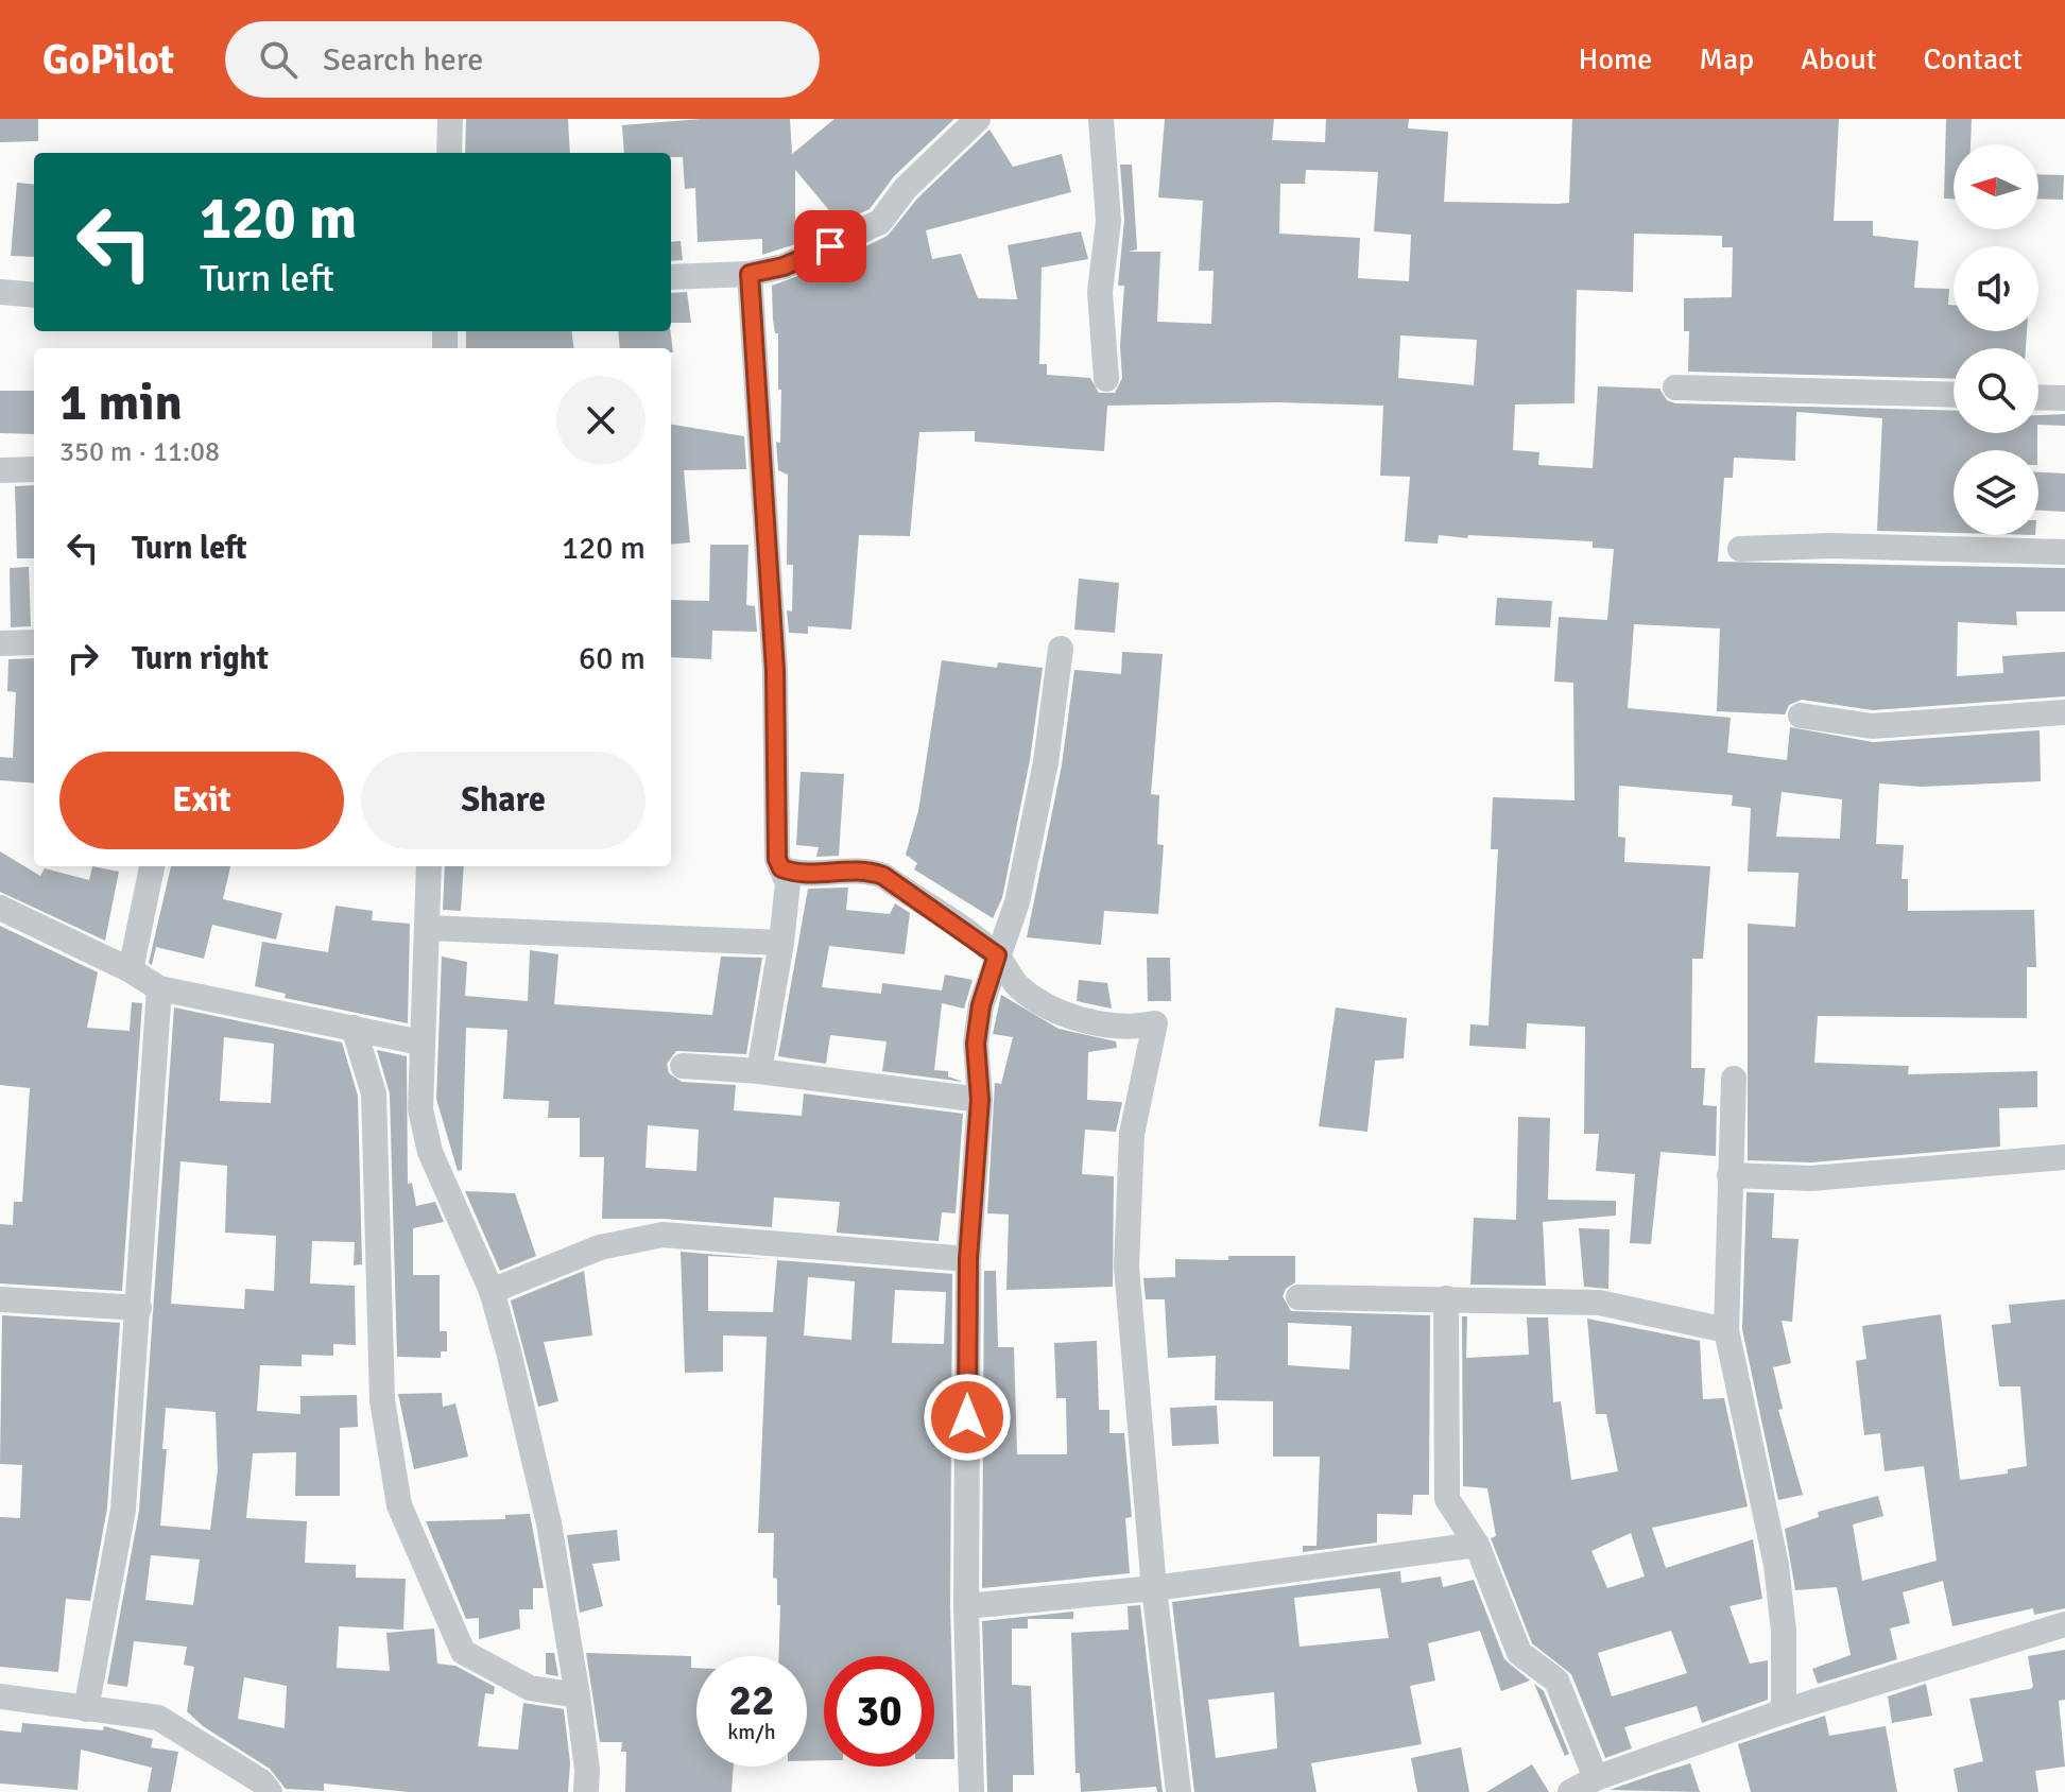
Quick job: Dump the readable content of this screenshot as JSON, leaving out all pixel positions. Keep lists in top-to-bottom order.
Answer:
{
  "north": "left",
  "page": {
    "header": "GoPilot",
    "search": "Search here",
    "nav": [
      "Home",
      "Map",
      "About",
      "Contact"
    ],
    "turn": ["120 m", "Turn left"],
    "heading": ["1 min", "350 m · 11:08"],
    "list": [
      {
        "name": "Turn left",
        "value": "120 m"
      },
      {
        "name": "Turn right",
        "value": "60 m"
      }
    ],
    "buttons": ["Exit", "Share"],
    "speed": "22 km/h",
    "limit": "30"
  }
}
